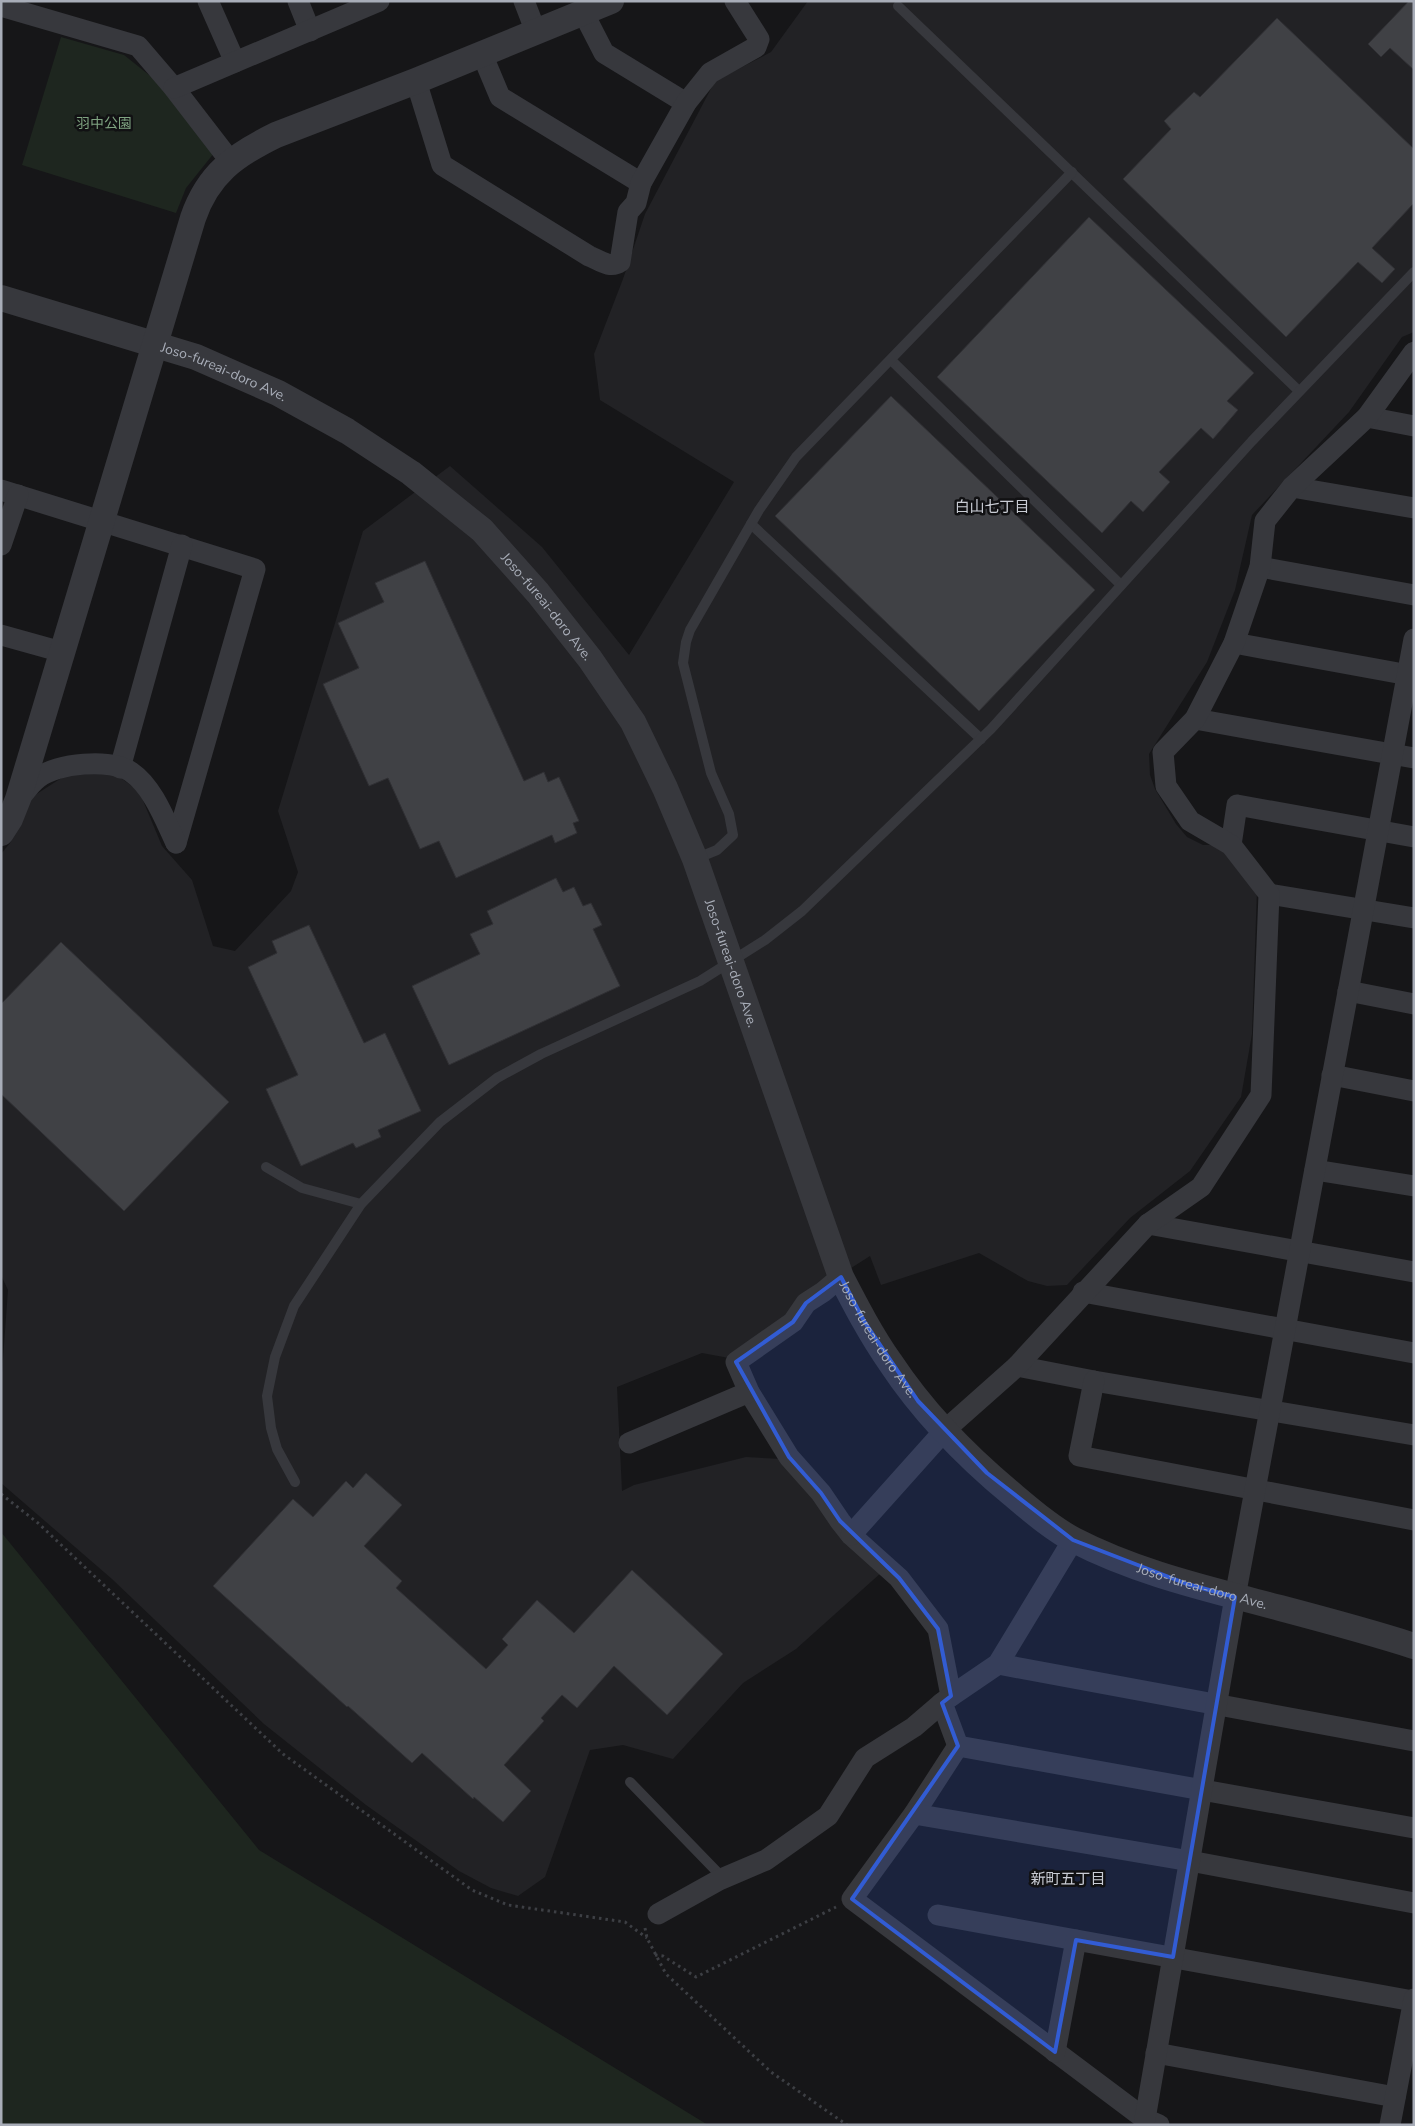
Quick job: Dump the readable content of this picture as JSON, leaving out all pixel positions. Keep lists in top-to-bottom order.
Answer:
{
  "streets": {
    "street": ["Joso-fureai-doro Ave."]
  },
  "districts": ["白山七丁目", "新町五丁目"],
  "parks": ["羽中公園"]
}
